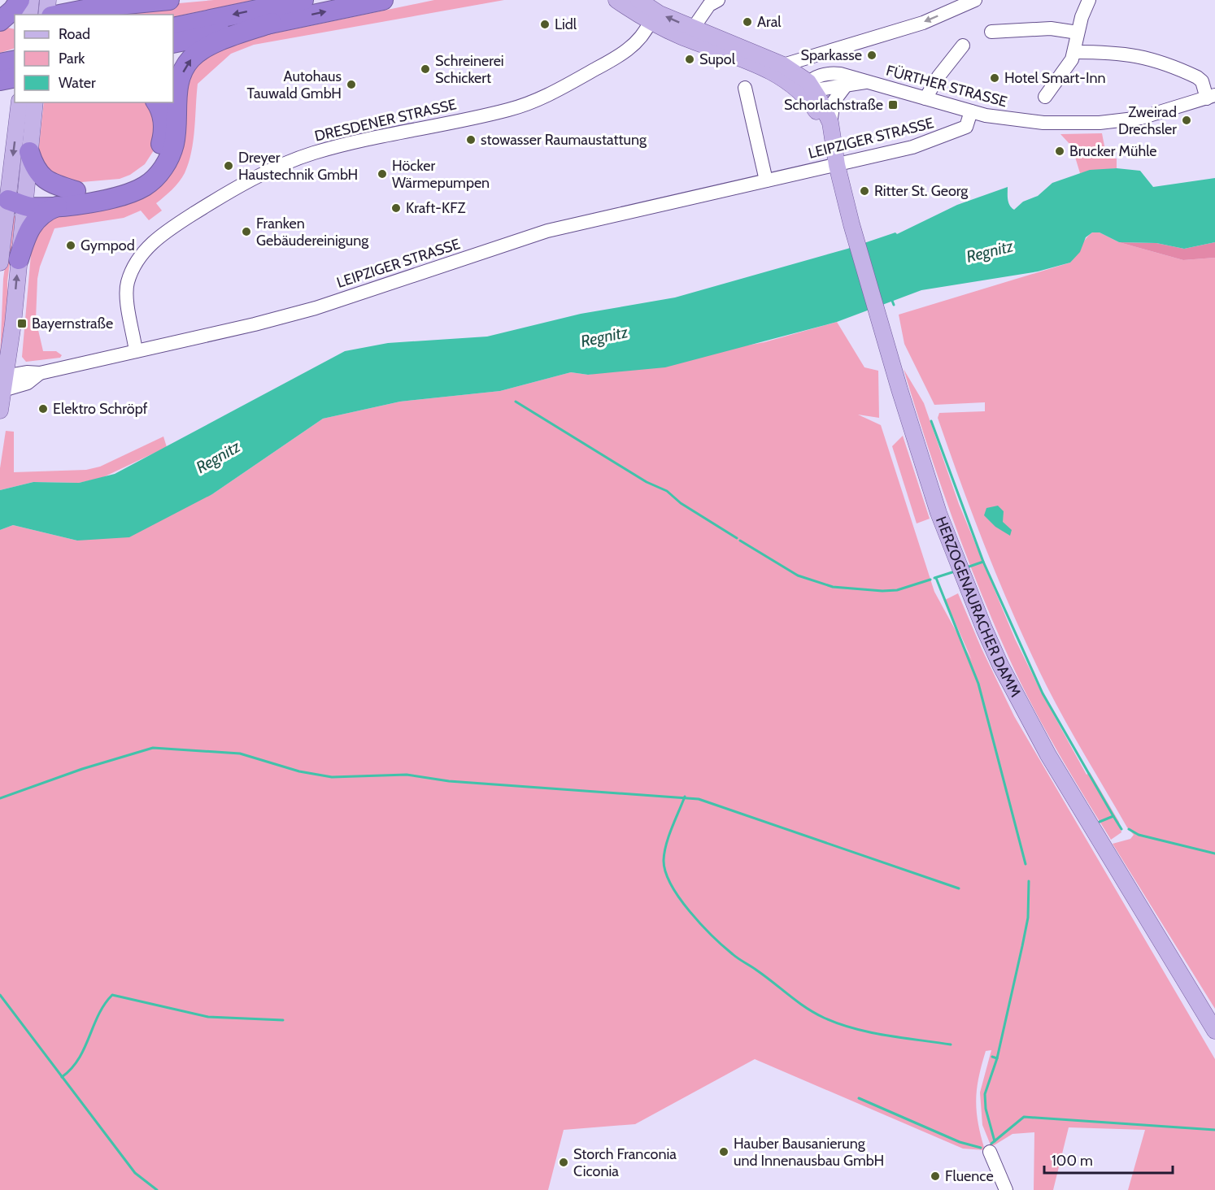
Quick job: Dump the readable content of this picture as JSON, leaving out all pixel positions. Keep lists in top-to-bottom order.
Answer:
{
  "streets": {
    "main road": ["HERZOGENAURACHER DAMM"],
    "street": ["FÜRTHER STRASSE", "DRESDENER STRASSE", "LEIPZIGER STRASSE"]
  },
  "crossings": [
    ["FÜRTHER STRASSE", "LEIPZIGER STRASSE"],
    ["FÜRTHER STRASSE", "HERZOGENAURACHER DAMM"],
    ["DRESDENER STRASSE", "LEIPZIGER STRASSE"],
    ["LEIPZIGER STRASSE", "HERZOGENAURACHER DAMM"]
  ],
  "water": ["Regnitz"],
  "places": {
    "other": [
      "Aral",
      "Lidl",
      "Sparkasse",
      "Supol",
      "Schreinerei Schickert",
      "Hotel Smart-Inn",
      "Autohaus Tauwald GmbH",
      "Zweirad Drechsler",
      "stowasser Raumaustattung",
      "Brucker Mühle",
      "Dreyer Haustechnik GmbH",
      "Höcker Wärmepumpen",
      "Ritter St. Georg",
      "Kraft-KFZ",
      "Franken Gebäudereinigung",
      "Gympod",
      "Elektro Schröpf",
      "Hauber Bausanierung und Innenausbau GmbH",
      "Storch Franconia Ciconia",
      "Fluence"
    ],
    "transit": ["Schorlachstraße", "Bayernstraße"]
  },
  "legend": ["Road", "Park", "Water"],
  "scale_bar": "100 m"
}
